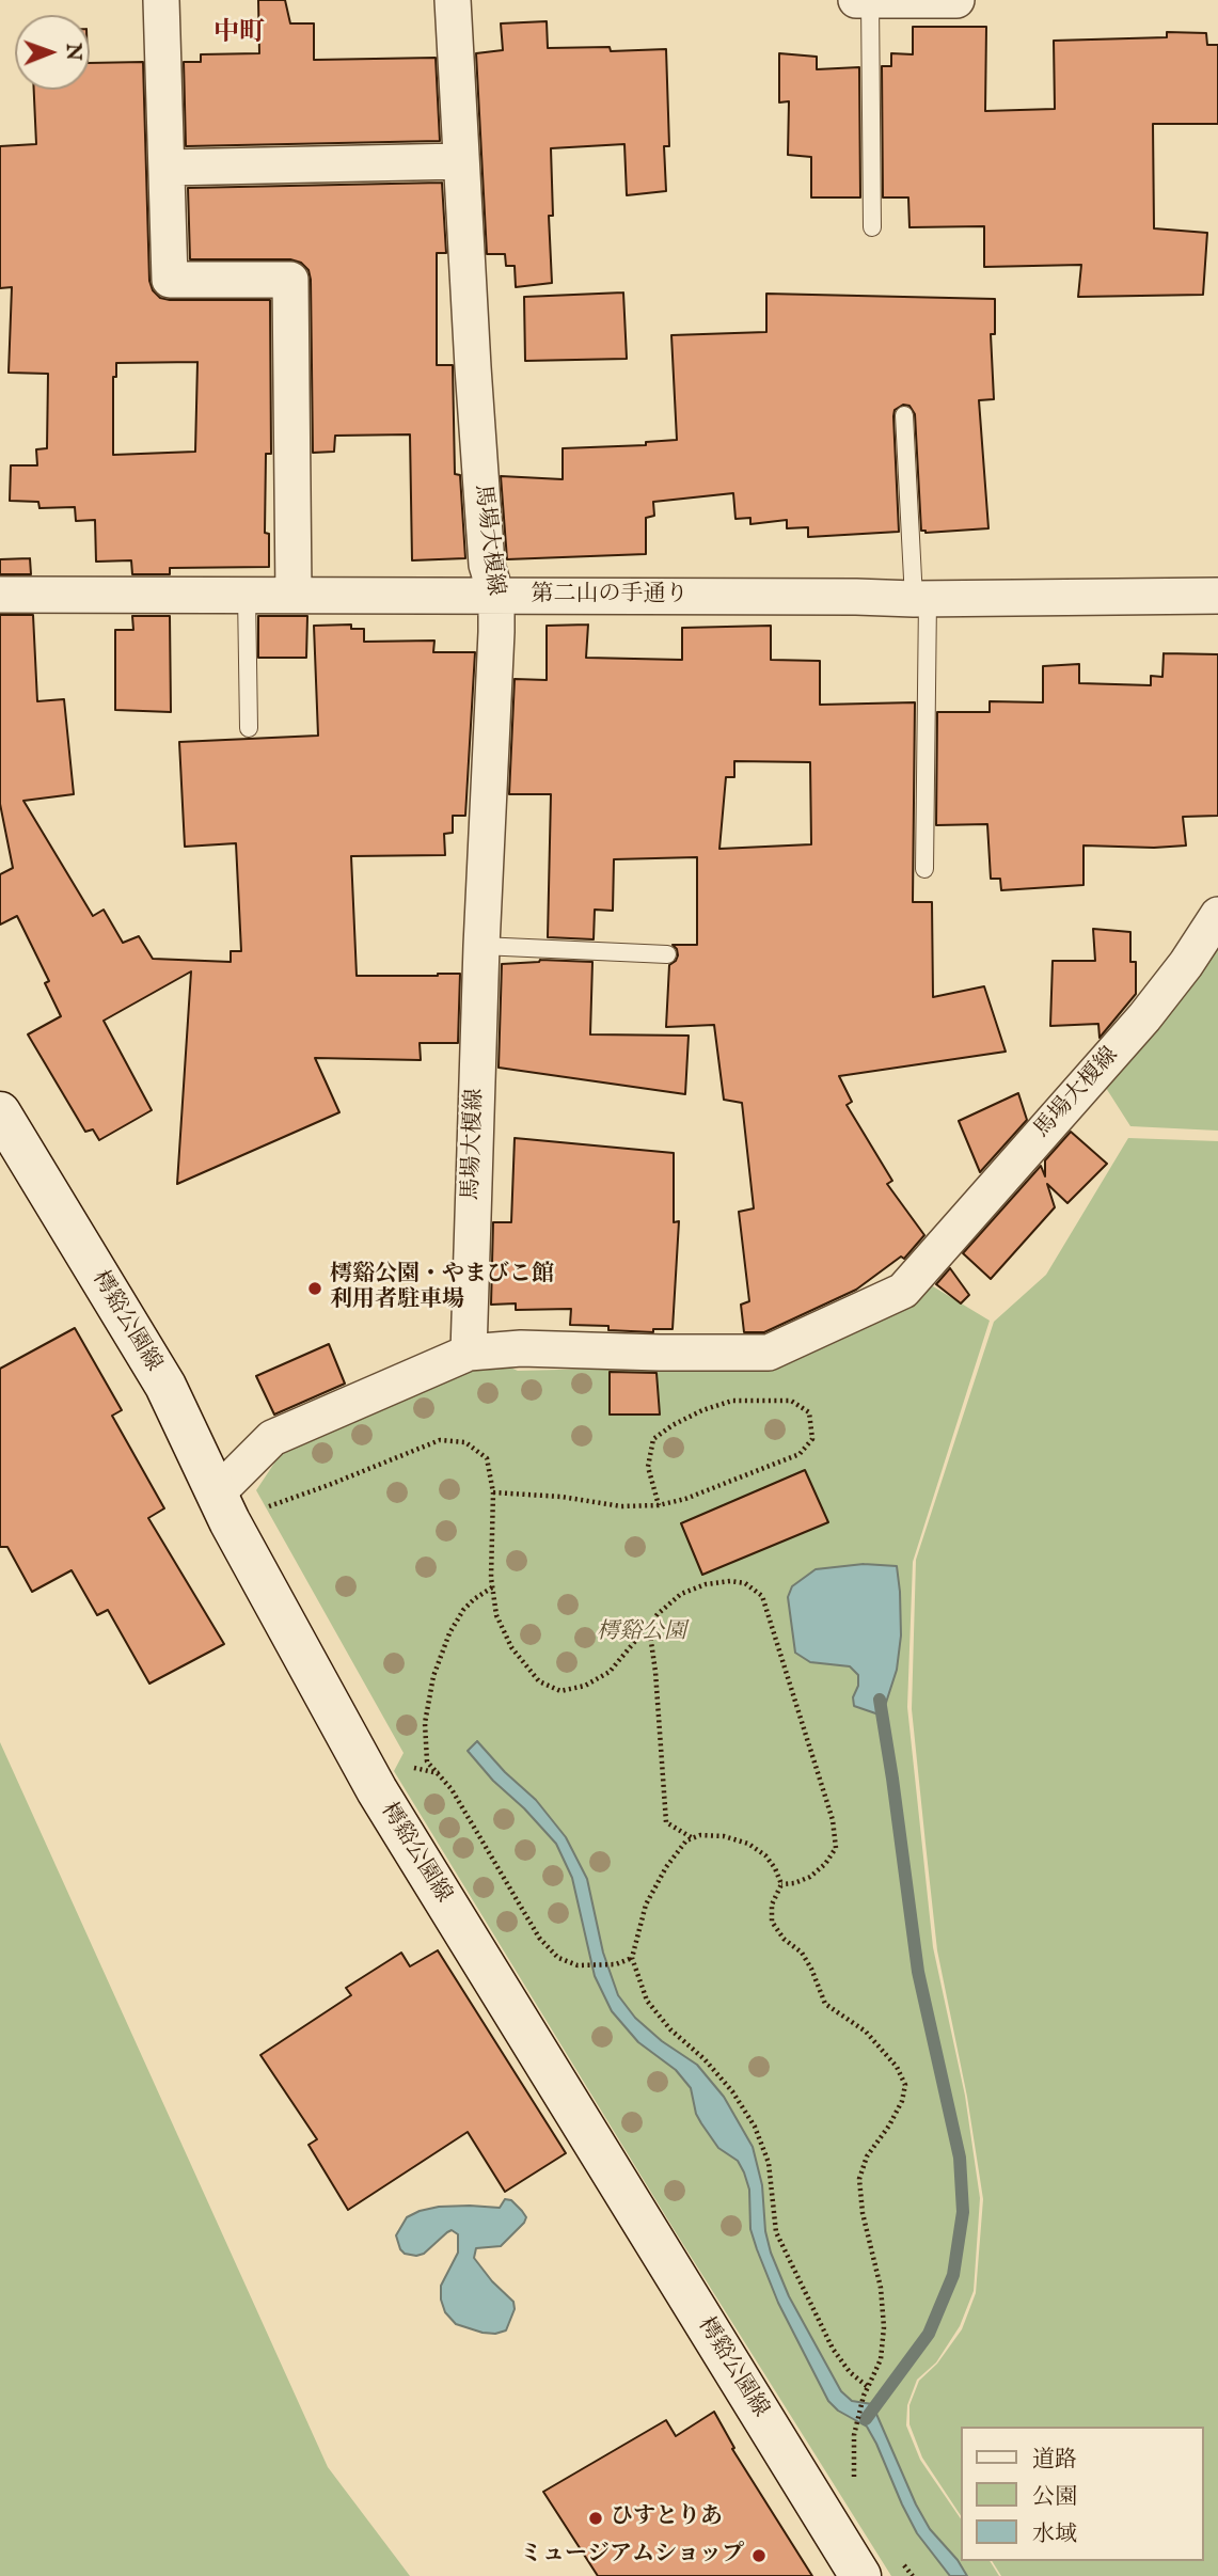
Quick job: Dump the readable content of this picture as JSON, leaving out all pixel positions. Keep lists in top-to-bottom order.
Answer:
{
  "streets": {
    "main road": ["樗谿公園線"],
    "street": ["馬場大榎線", "第二山の手通り"]
  },
  "crossings": [
    ["馬場大榎線", "第二山の手通り"]
  ],
  "districts": ["中町"],
  "parks": ["樗谿公園"],
  "places": ["樗谿公園・やまびこ館 利用者駐車場", "ひすとりあ", "ミュージアムショップ"],
  "legend": ["道路", "公園", "水域"],
  "north": "right"
}
